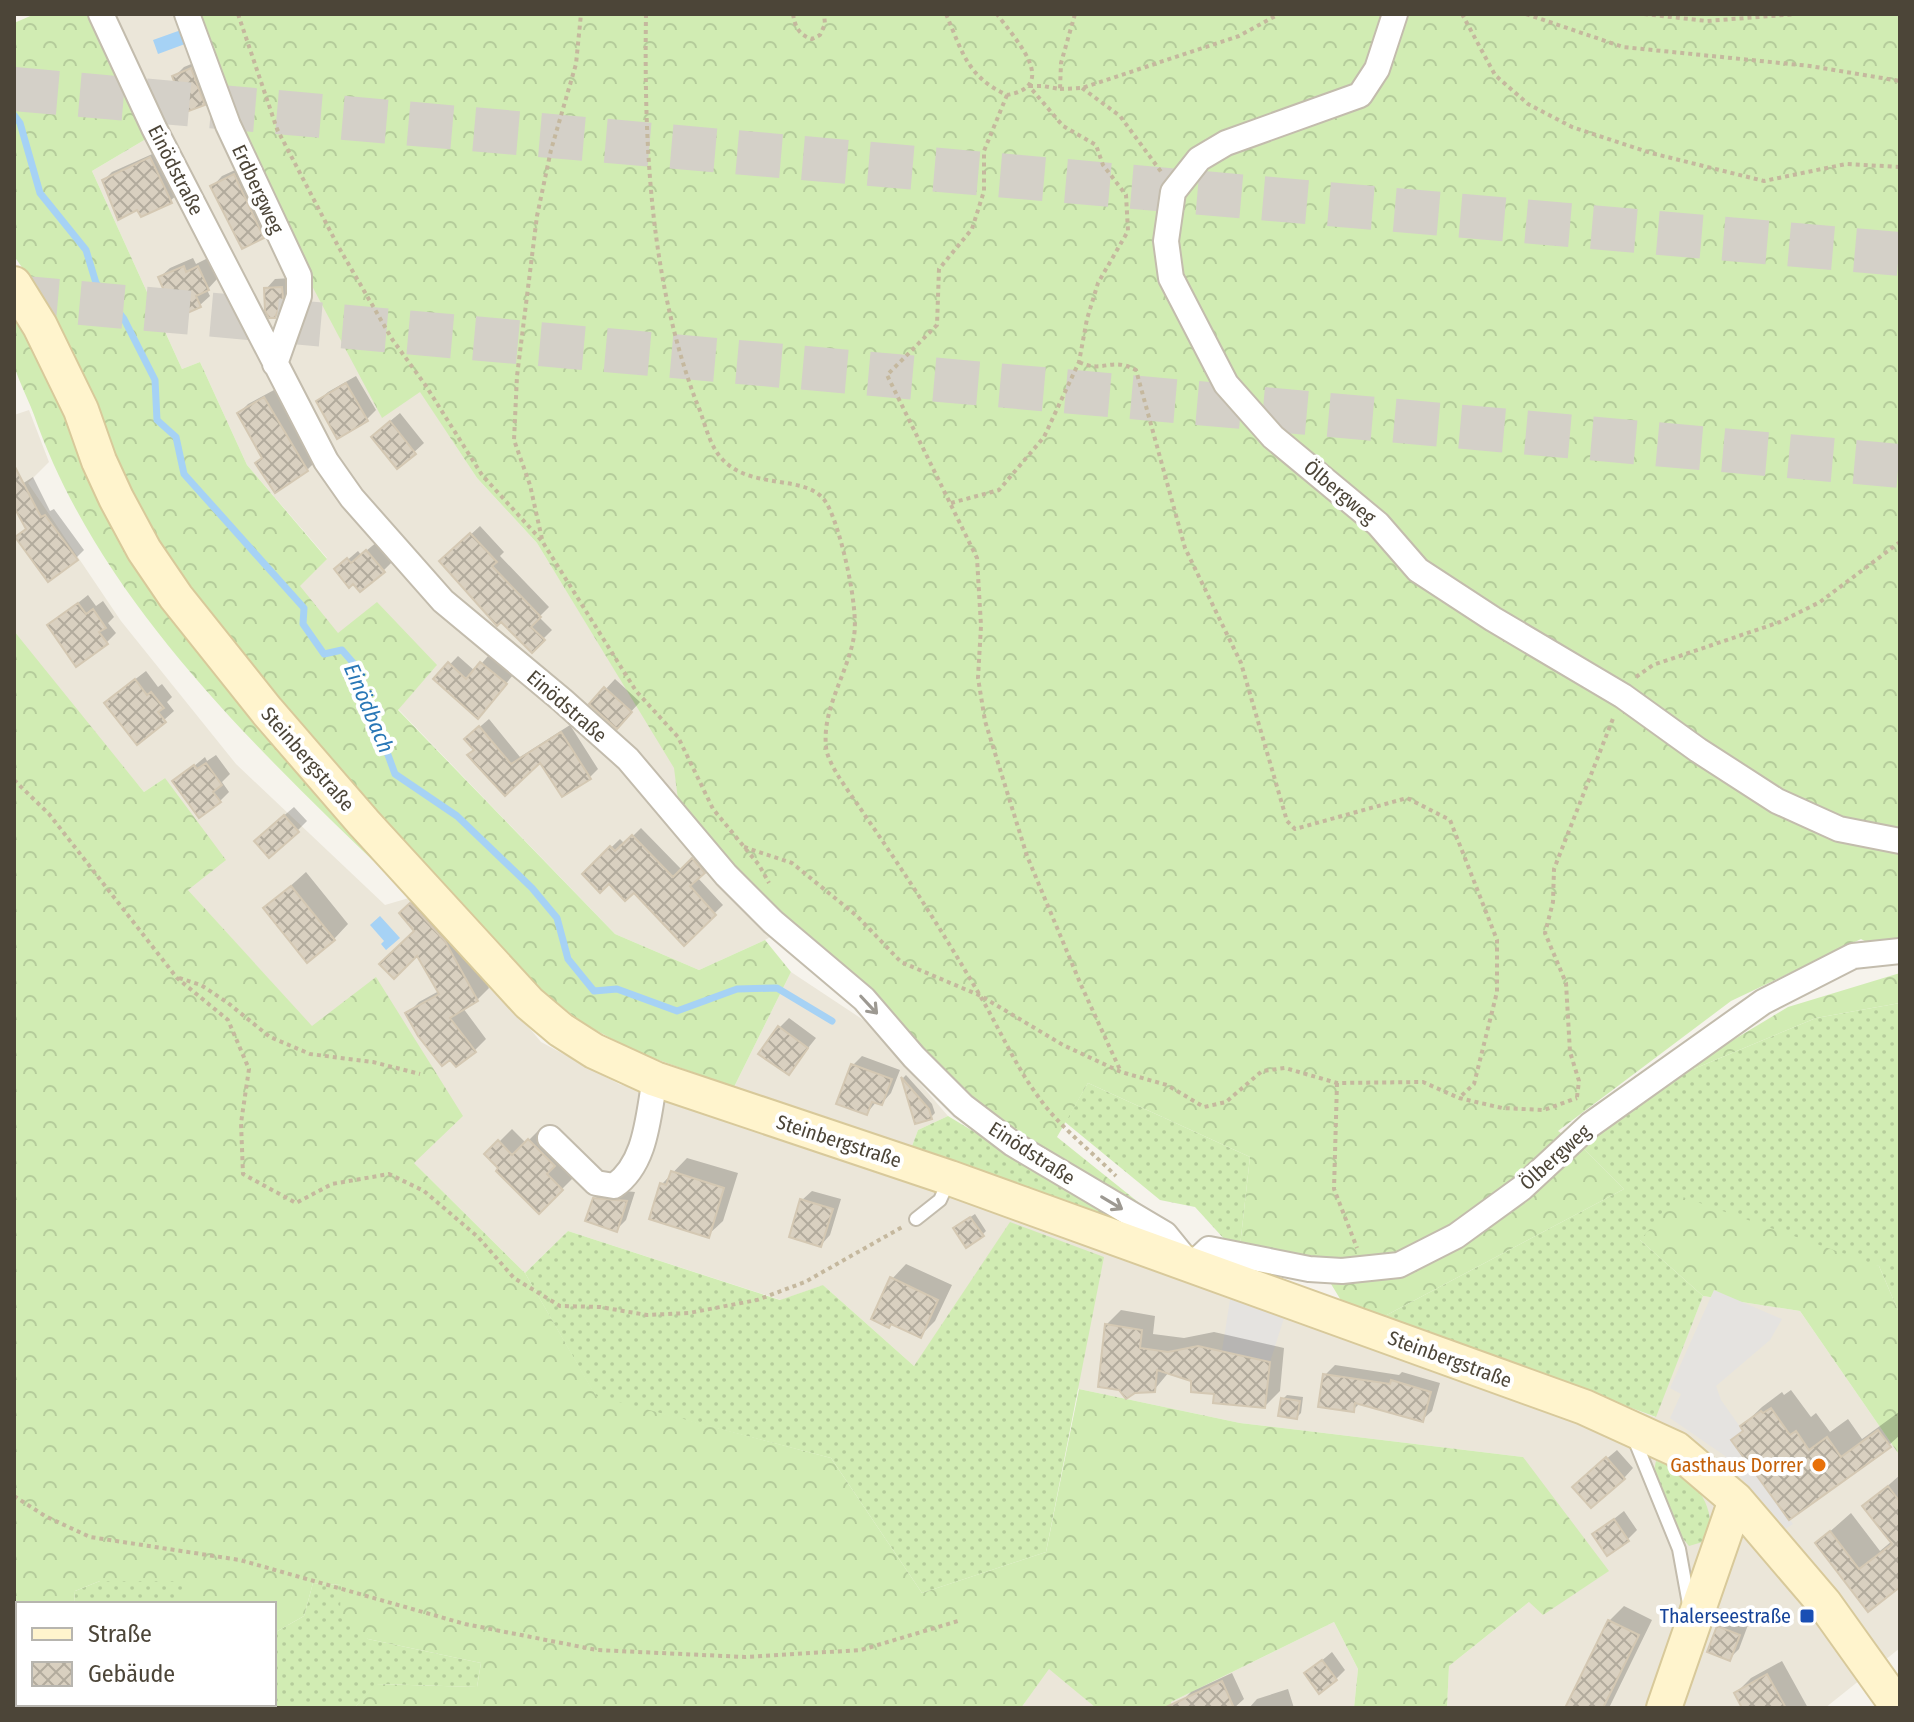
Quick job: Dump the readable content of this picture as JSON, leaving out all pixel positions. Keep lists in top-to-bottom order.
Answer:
{
  "streets": {
    "main road": ["Steinbergstraße"],
    "street": ["Einödstraße", "Erdbergweg", "Ölbergweg"]
  },
  "crossings": [
    ["Einödstraße", "Erdbergweg"],
    ["Einödstraße", "Ölbergweg"],
    ["Einödstraße", "Steinbergstraße"],
    ["Ölbergweg", "Steinbergstraße"]
  ],
  "one_way": ["Einödstraße"],
  "water": ["Einödbach"],
  "places": {
    "other": ["Gasthaus Dorrer"],
    "transit": ["Thalerseestraße"]
  },
  "legend": ["Straße", "Gebäude"]
}
